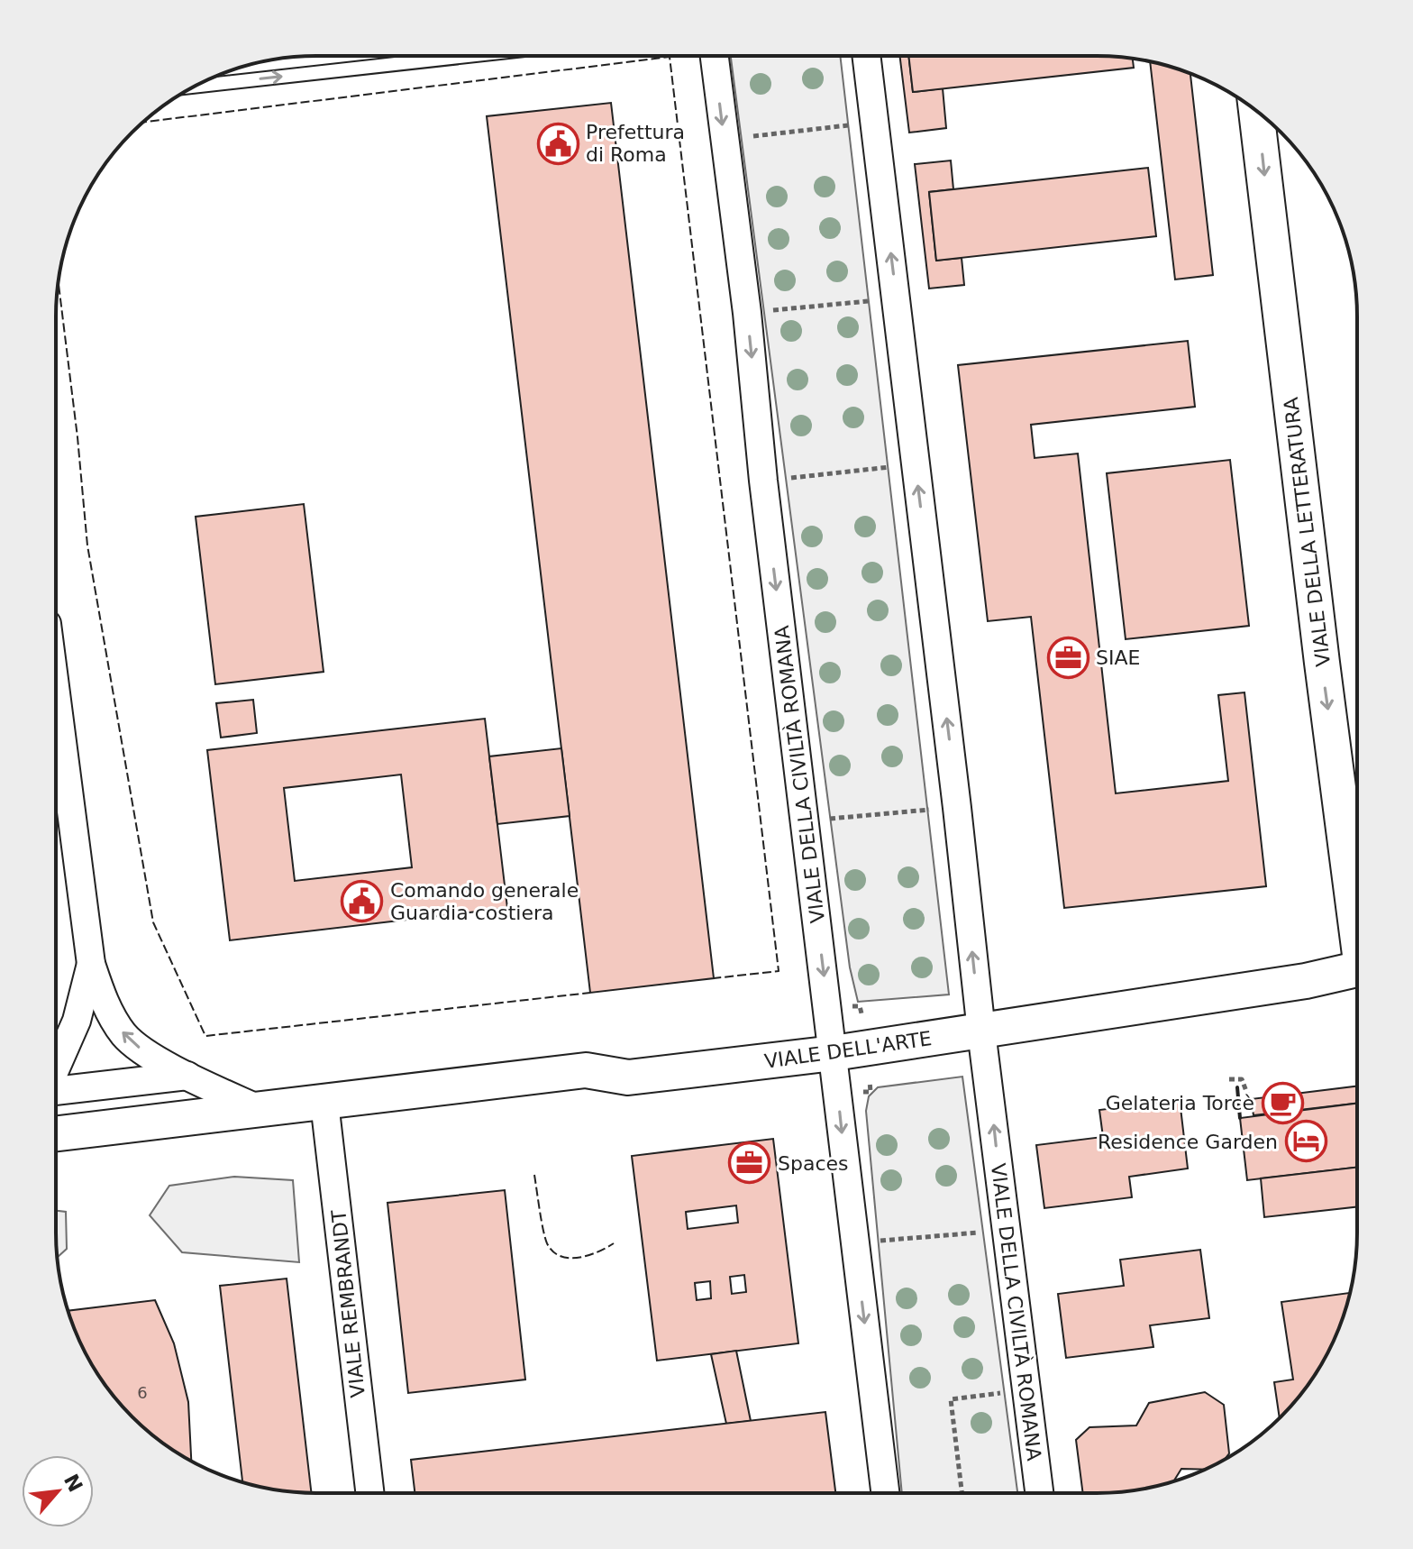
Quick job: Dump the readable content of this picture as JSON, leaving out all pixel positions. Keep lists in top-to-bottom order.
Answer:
{
  "streets": {
    "street": [
      "VIALE DELLA LETTERATURA",
      "VIALE DELLA CIVILTÀ ROMANA",
      "VIALE DELL'ARTE",
      "VIALE REMBRANDT"
    ]
  },
  "crossings": [
    ["VIALE DELLA CIVILTÀ ROMANA", "VIALE DELL'ARTE"],
    ["VIALE DELL'ARTE", "VIALE REMBRANDT"]
  ],
  "one_way": ["VIALE DELLA LETTERATURA"],
  "places": {
    "public building": ["Prefettura di Roma", "Comando generale Guardia costiera"],
    "office": ["SIAE", "Spaces"],
    "cafe": ["Gelateria Torcè"],
    "hotel": ["Residence Garden"]
  },
  "house_numbers": ["6"],
  "north": "top right"
}
